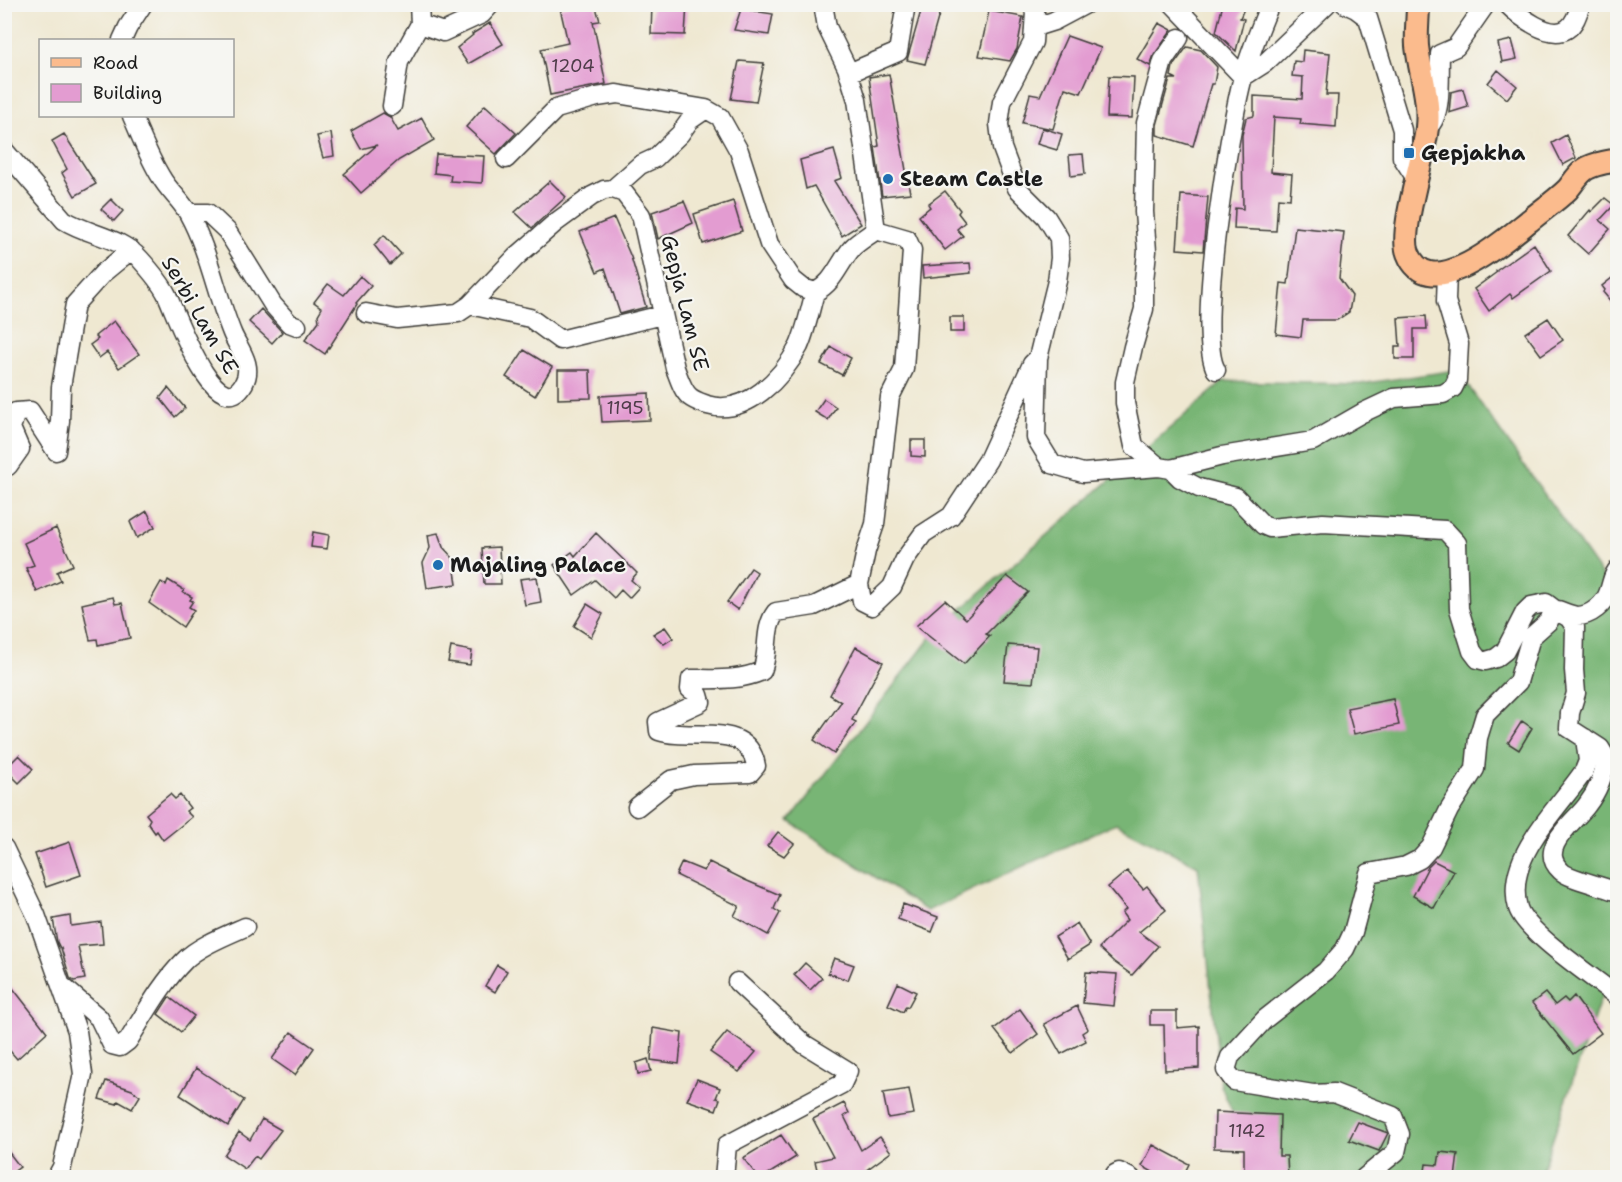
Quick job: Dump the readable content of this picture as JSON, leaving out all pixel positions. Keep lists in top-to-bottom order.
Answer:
{
  "streets": {
    "street": ["Gepja Lam SE", "Serbi Lam SE"]
  },
  "places": {
    "transit": ["Gepjakha"],
    "other": ["Steam Castle", "Majaling Palace"]
  },
  "house_numbers": ["1204", "1195", "1142"],
  "legend": ["Road", "Building"]
}
